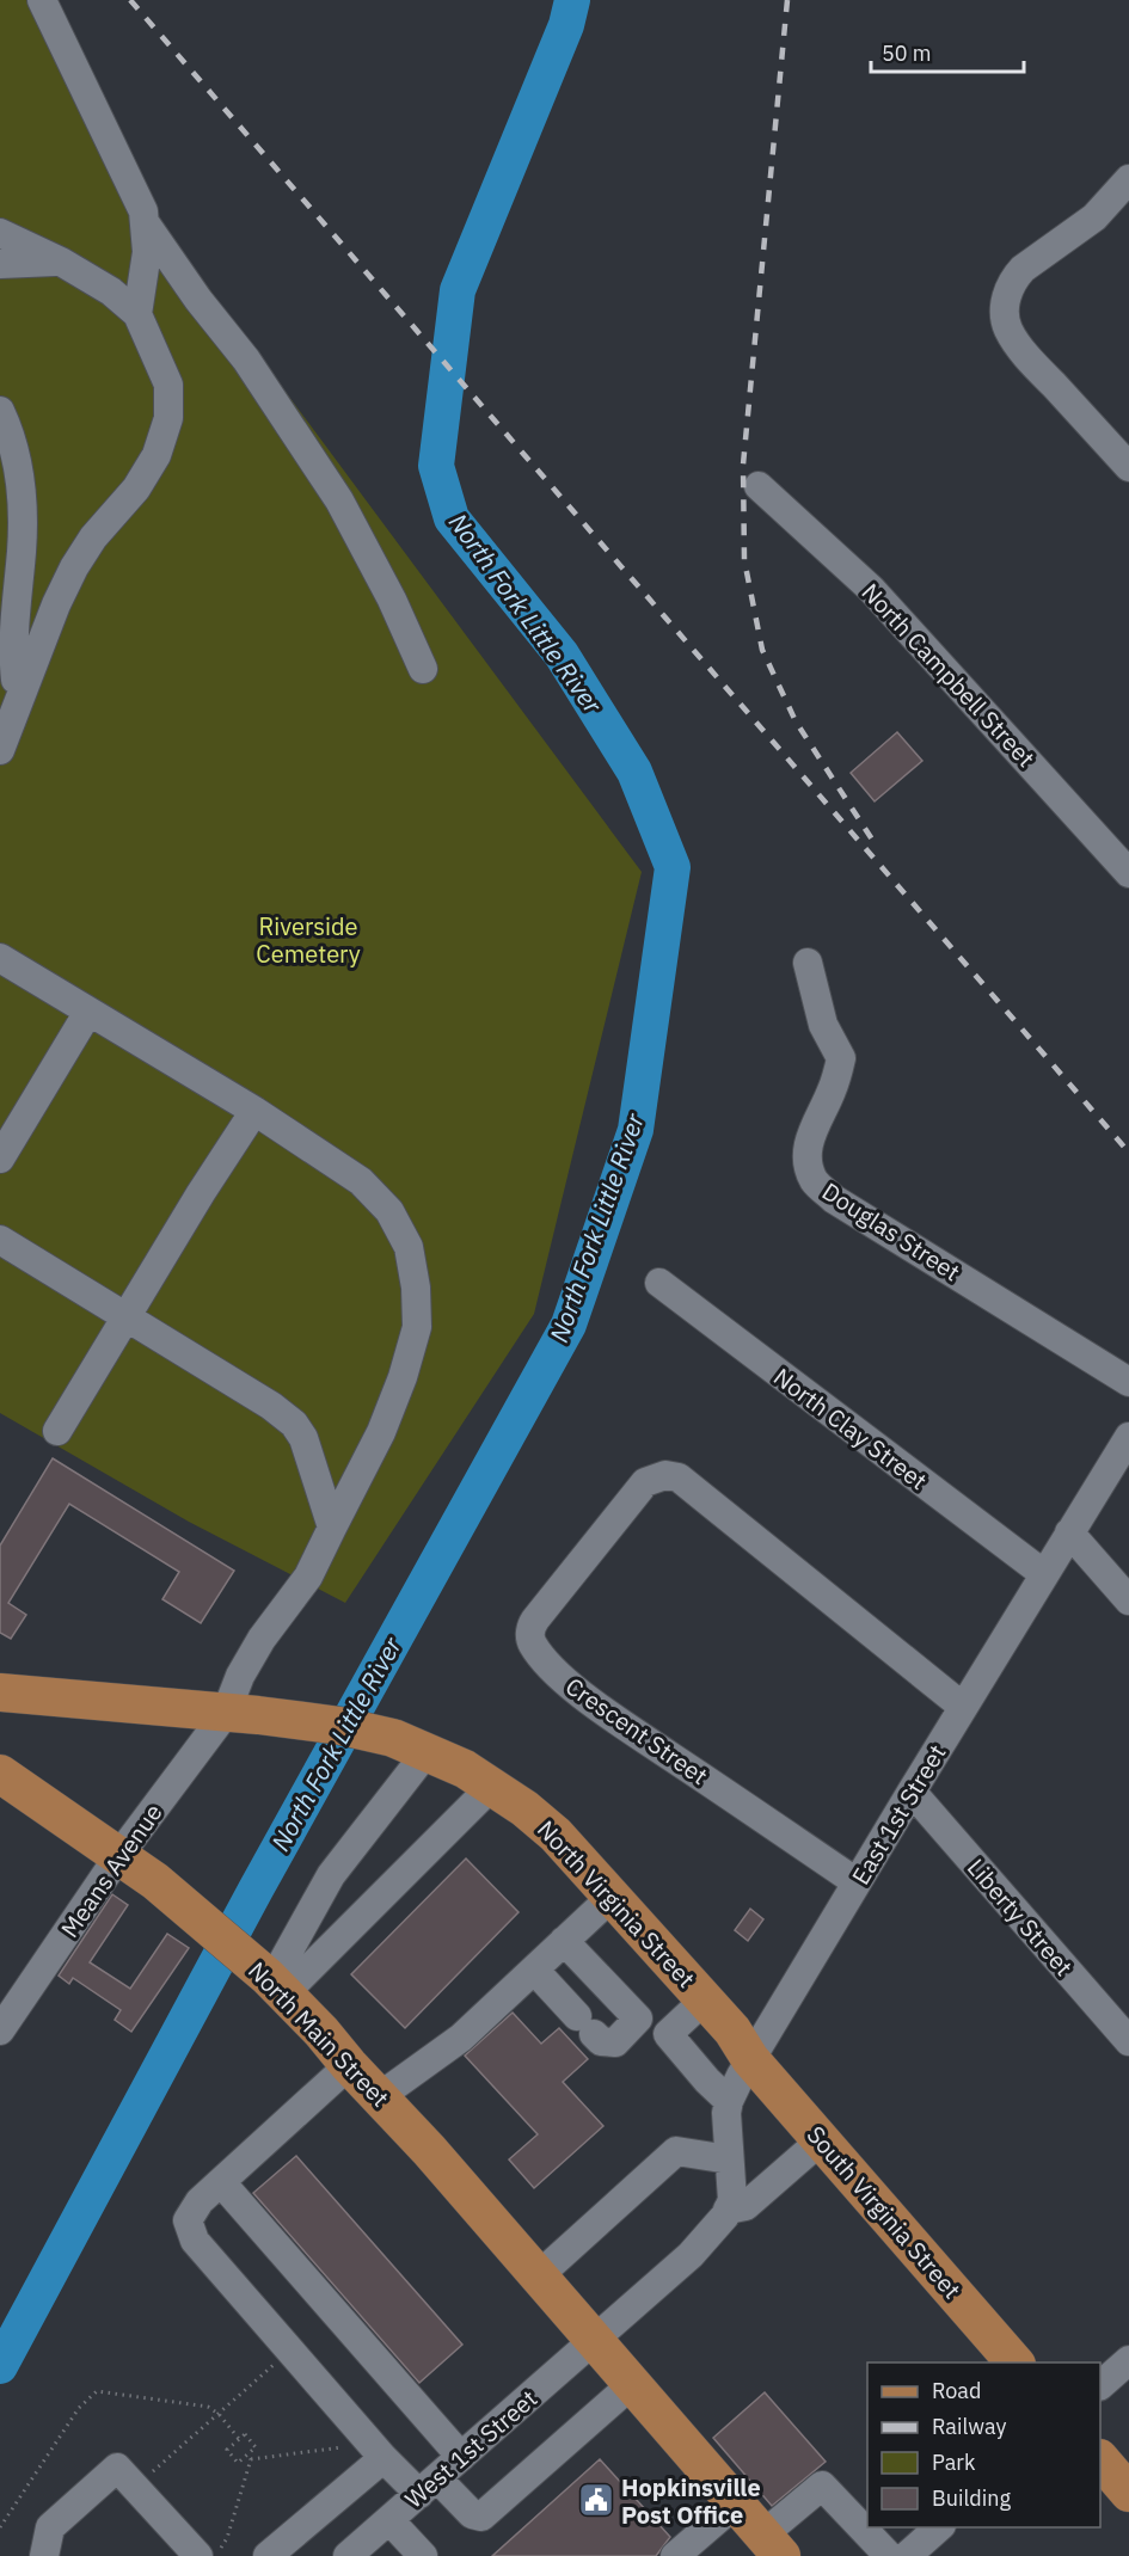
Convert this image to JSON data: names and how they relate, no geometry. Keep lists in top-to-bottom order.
{
  "streets": {
    "main road": ["North Virginia Street", "North Main Street", "South Virginia Street"],
    "street": [
      "North Campbell Street",
      "Douglas Street",
      "North Clay Street",
      "Crescent Street",
      "East 1st Street",
      "Means Avenue",
      "Liberty Street",
      "West 1st Street"
    ]
  },
  "crossings": [
    ["North Clay Street", "East 1st Street"],
    ["Crescent Street", "East 1st Street"],
    ["East 1st Street", "North Virginia Street"],
    ["East 1st Street", "Liberty Street"],
    ["East 1st Street", "South Virginia Street"],
    ["Means Avenue", "North Virginia Street"],
    ["Means Avenue", "North Main Street"],
    ["North Virginia Street", "South Virginia Street"],
    ["North Main Street", "West 1st Street"]
  ],
  "water": ["North Fork Little River"],
  "parks": ["Riverside Cemetery"],
  "places": {
    "public building": ["Hopkinsville Post Office"]
  },
  "legend": [
    "Road",
    "Railway",
    "Park",
    "Building"
  ],
  "scale_bar": "50 m"
}
